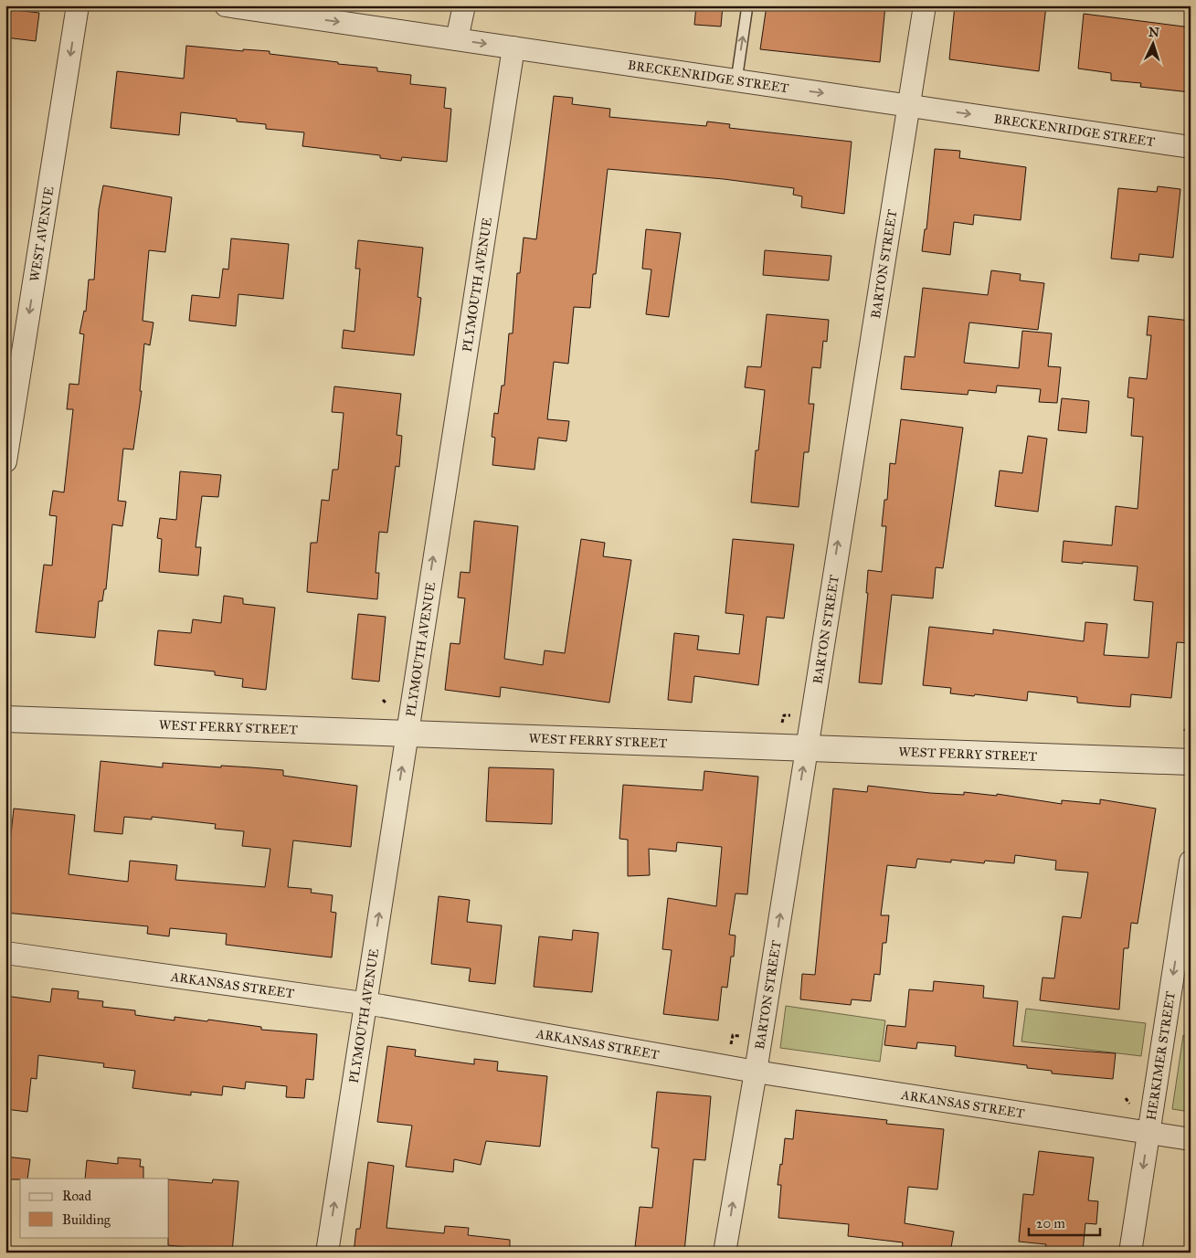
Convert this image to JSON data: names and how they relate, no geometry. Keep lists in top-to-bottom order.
{
  "streets": {
    "street": [
      "BRECKENRIDGE STREET",
      "WEST AVENUE",
      "BARTON STREET",
      "PLYMOUTH AVENUE",
      "WEST FERRY STREET",
      "ARKANSAS STREET",
      "HERKIMER STREET"
    ]
  },
  "crossings": [
    ["BRECKENRIDGE STREET", "BARTON STREET"],
    ["BRECKENRIDGE STREET", "PLYMOUTH AVENUE"],
    ["BARTON STREET", "WEST FERRY STREET"],
    ["BARTON STREET", "ARKANSAS STREET"],
    ["PLYMOUTH AVENUE", "WEST FERRY STREET"],
    ["PLYMOUTH AVENUE", "ARKANSAS STREET"],
    ["ARKANSAS STREET", "HERKIMER STREET"]
  ],
  "one_way": [
    "BRECKENRIDGE STREET",
    "WEST AVENUE",
    "BARTON STREET",
    "PLYMOUTH AVENUE",
    "HERKIMER STREET"
  ],
  "legend": ["Road", "Building"],
  "scale_bar": "20 m",
  "north": "top"
}
